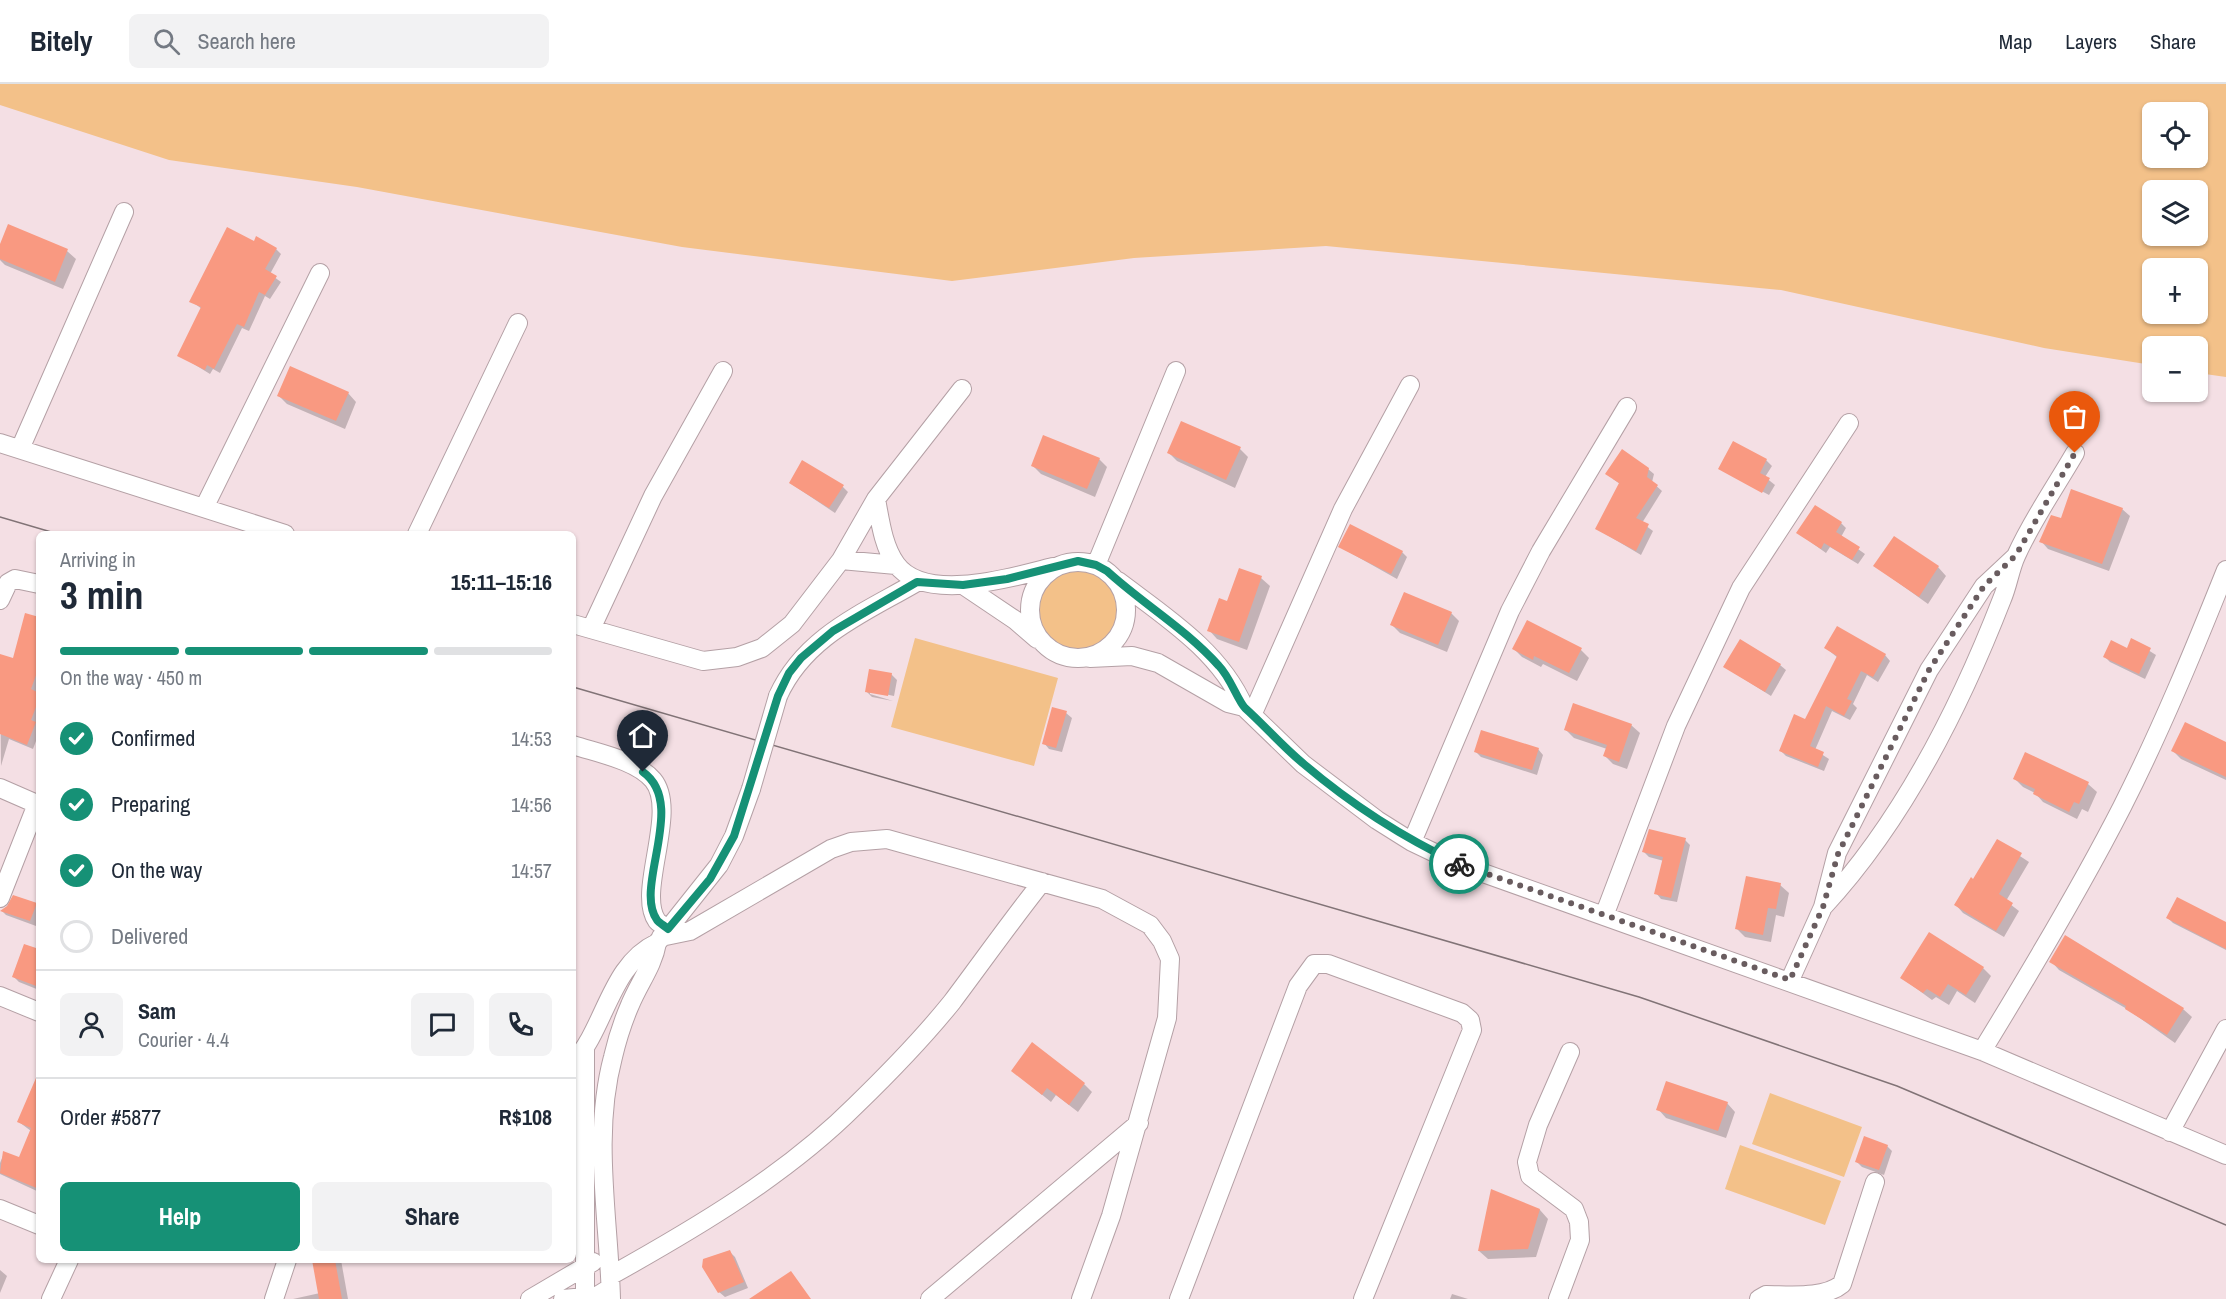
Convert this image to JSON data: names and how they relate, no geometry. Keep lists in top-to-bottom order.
{
  "page": {
    "header": "Bitely",
    "search": "Search here",
    "nav": ["Map", "Layers", "Share"],
    "map_buttons": ["+", "−"],
    "heading": ["3 min", "Arriving in", "15:11–15:16"],
    "panel": [
      "Sam",
      "Courier · 4.4",
      "Order #5877",
      "R$108"
    ],
    "bar": "On the way · 450 m",
    "list": [
      ["Confirmed", "14:53"],
      ["Preparing", "14:56"],
      ["On the way", "14:57"],
      "Delivered"
    ],
    "buttons": ["Help", "Share"]
  }
}
